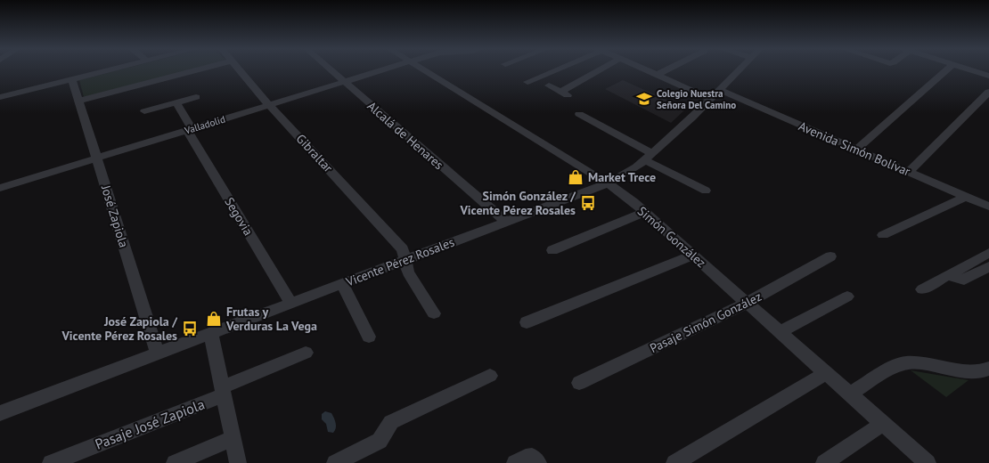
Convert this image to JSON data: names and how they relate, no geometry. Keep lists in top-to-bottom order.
{
  "streets": {
    "street": [
      "Valladolid",
      "Alcalá de Henares",
      "Avenida Simón Bolívar",
      "Gibraltar",
      "José Zapiola",
      "Segovia",
      "Simón González",
      "Vicente Pérez Rosales",
      "Pasaje Simón González",
      "Pasaje José Zapiola"
    ]
  },
  "crossings": [
    ["Valladolid", "Alcalá de Henares"],
    ["Valladolid", "Gibraltar"],
    ["Valladolid", "José Zapiola"],
    ["Valladolid", "Segovia"],
    ["Alcalá de Henares", "Vicente Pérez Rosales"],
    ["Avenida Simón Bolívar", "Vicente Pérez Rosales"],
    ["Gibraltar", "Vicente Pérez Rosales"],
    ["José Zapiola", "Vicente Pérez Rosales"],
    ["Segovia", "Vicente Pérez Rosales"],
    ["Simón González", "Vicente Pérez Rosales"],
    ["Simón González", "Pasaje Simón González"]
  ],
  "places": {
    "school or university": ["Colegio Nuestra Señora Del Camino"],
    "shop": ["Market Trece", "Frutas y Verduras La Vega"],
    "bus stop": ["Simón González / Vicente Pérez Rosales", "José Zapiola / Vicente Pérez Rosales"]
  }
}
